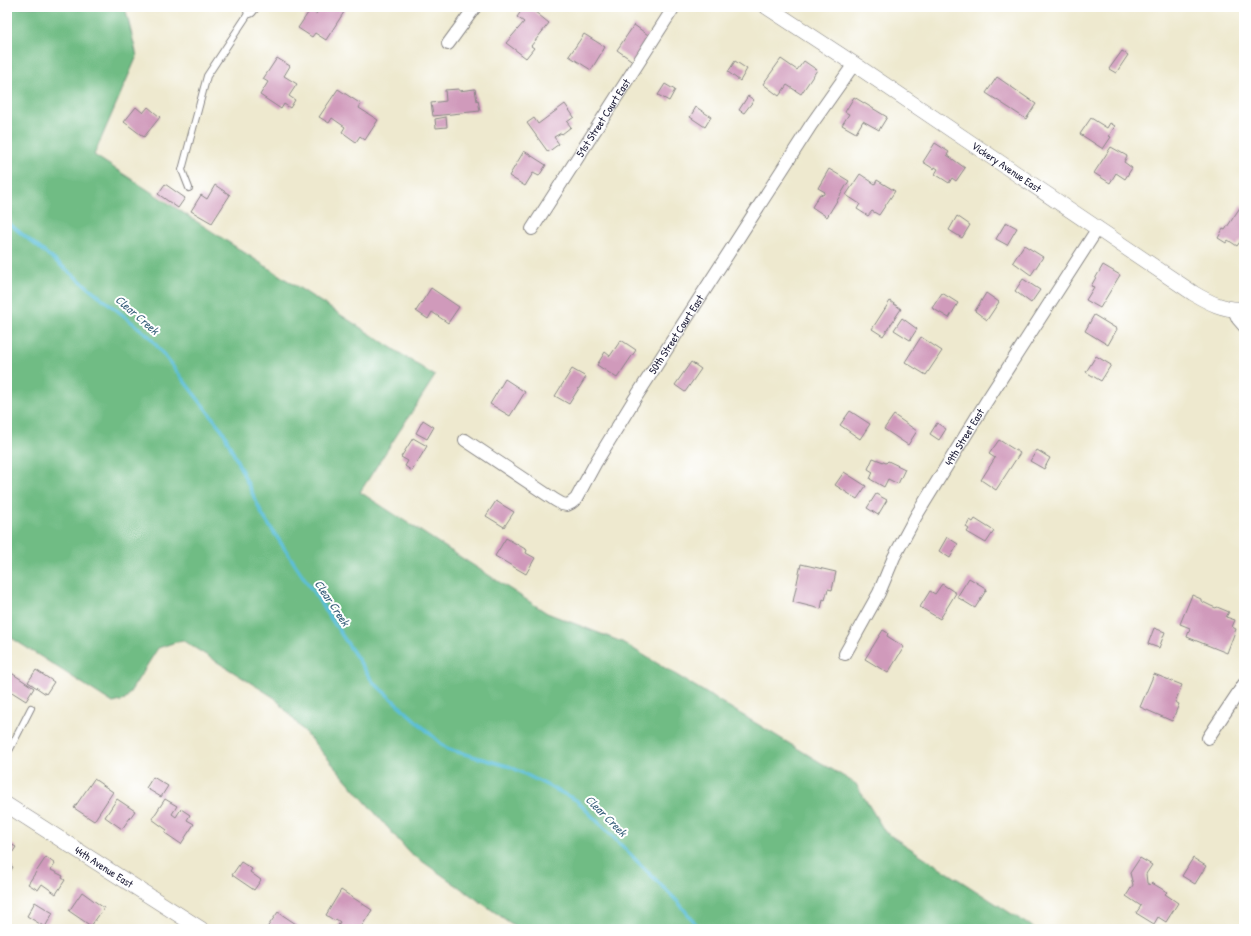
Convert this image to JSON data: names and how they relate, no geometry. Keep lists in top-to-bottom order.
{
  "streets": {
    "street": [
      "51st Street Court East",
      "Vickery Avenue East",
      "50th Street Court East",
      "49th Street East",
      "44th Avenue East"
    ]
  },
  "crossings": [
    ["Vickery Avenue East", "50th Street Court East"],
    ["Vickery Avenue East", "49th Street East"]
  ],
  "water": ["Clear Creek"]
}
